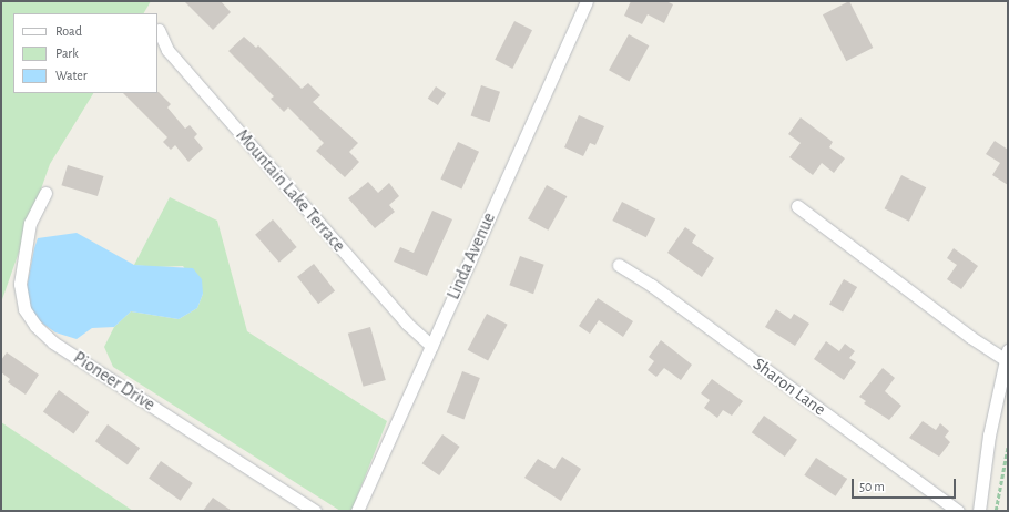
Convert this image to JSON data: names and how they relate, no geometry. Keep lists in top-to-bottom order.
{
  "streets": {
    "street": [
      "Mountain Lake Terrace",
      "Linda Avenue",
      "Pioneer Drive",
      "Sharon Lane"
    ]
  },
  "crossings": [
    ["Mountain Lake Terrace", "Linda Avenue"]
  ],
  "legend": ["Road", "Park", "Water"],
  "scale_bar": "50 m"
}
